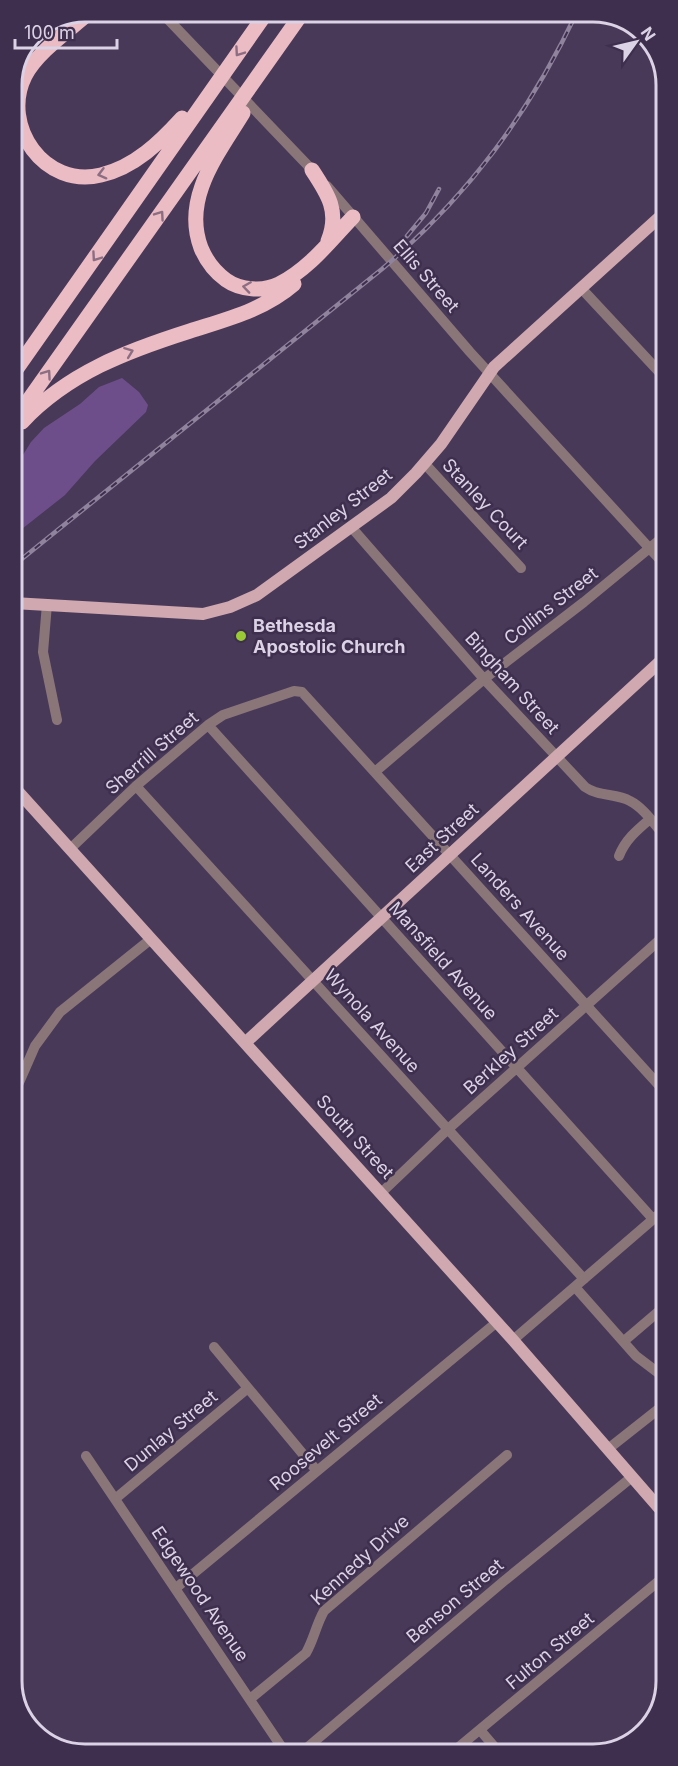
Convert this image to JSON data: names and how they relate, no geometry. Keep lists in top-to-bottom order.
{
  "streets": {
    "main road": ["Stanley Street", "East Street", "South Street"],
    "street": [
      "Ellis Street",
      "Stanley Court",
      "Collins Street",
      "Bingham Street",
      "Sherrill Street",
      "Landers Avenue",
      "Mansfield Avenue",
      "Wynola Avenue",
      "Berkley Street",
      "Dunlay Street",
      "Roosevelt Street",
      "Kennedy Drive",
      "Edgewood Avenue",
      "Benson Street",
      "Fulton Street"
    ]
  },
  "crossings": [
    ["Ellis Street", "Stanley Street"],
    ["Ellis Street", "Collins Street"],
    ["Stanley Court", "Stanley Street"],
    ["Stanley Street", "Bingham Street"],
    ["Collins Street", "Bingham Street"],
    ["Collins Street", "Landers Avenue"],
    ["Bingham Street", "East Street"],
    ["Sherrill Street", "Landers Avenue"],
    ["Sherrill Street", "Mansfield Avenue"],
    ["Sherrill Street", "Wynola Avenue"],
    ["Sherrill Street", "South Street"],
    ["East Street", "Landers Avenue"],
    ["East Street", "Mansfield Avenue"],
    ["East Street", "Wynola Avenue"],
    ["East Street", "South Street"],
    ["Landers Avenue", "Berkley Street"],
    ["Mansfield Avenue", "Berkley Street"],
    ["Wynola Avenue", "Berkley Street"],
    ["Berkley Street", "South Street"],
    ["South Street", "Roosevelt Street"],
    ["South Street", "Benson Street"],
    ["Dunlay Street", "Edgewood Avenue"],
    ["Roosevelt Street", "Edgewood Avenue"],
    ["Kennedy Drive", "Edgewood Avenue"]
  ],
  "places": ["Bethesda Apostolic Church"],
  "scale_bar": "100 m",
  "north": "top right"
}
